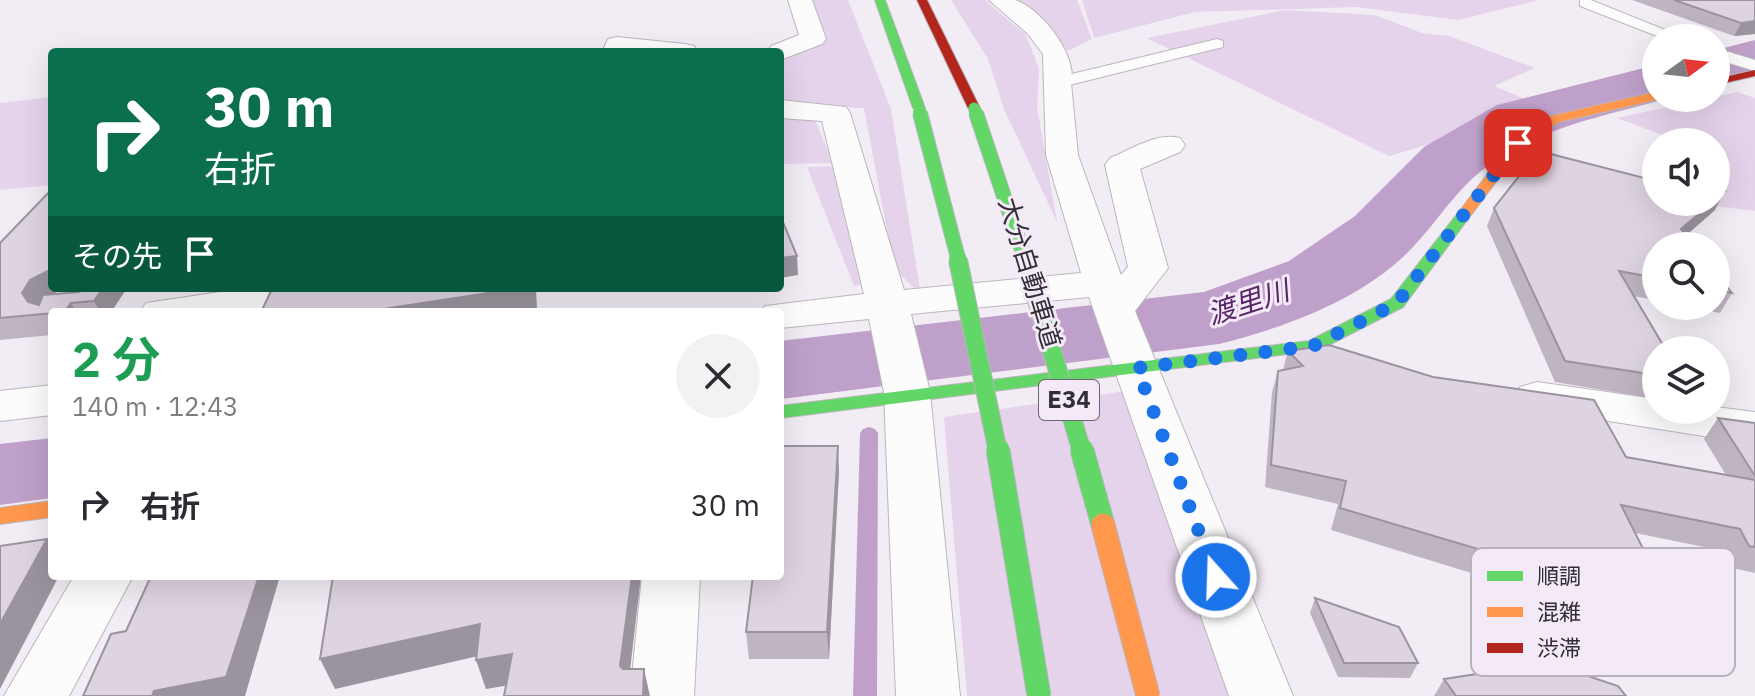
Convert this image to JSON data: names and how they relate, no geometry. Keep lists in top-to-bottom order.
{
  "streets": {
    "main road": ["大分自動車道", "E34"]
  },
  "water": ["渡里川"],
  "legend": ["順調", "混雑", "渋滞"],
  "north": "right",
  "page": {
    "turn": ["30 m", "右折"],
    "then": "その先",
    "heading": ["2 分", "140 m · 12:43"],
    "list": [
      {
        "name": "右折",
        "value": "30 m"
      }
    ]
  }
}
